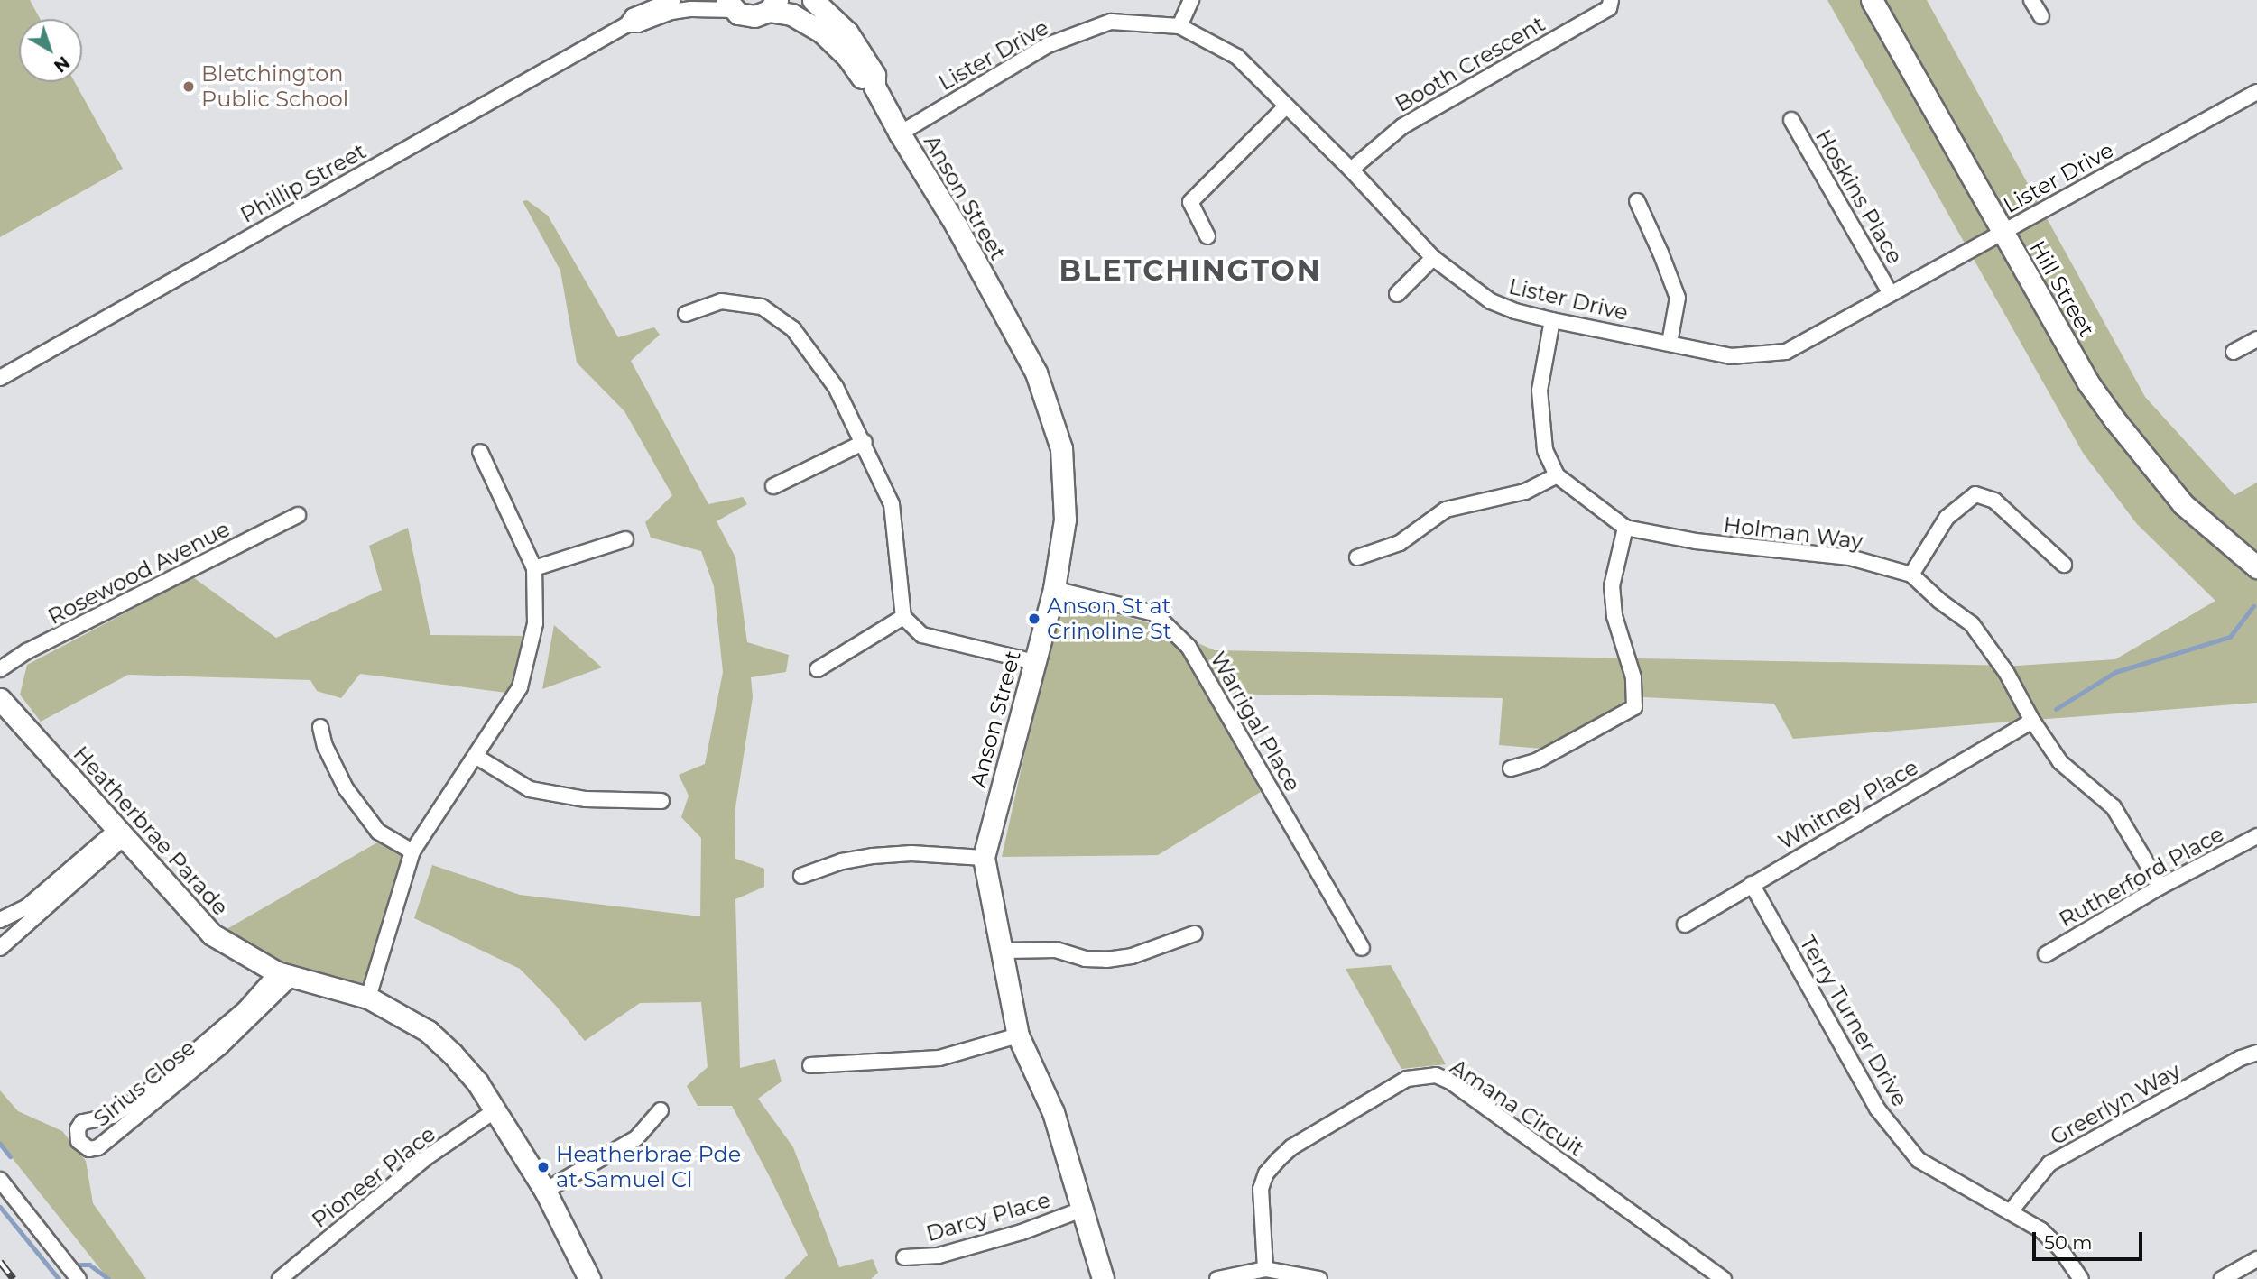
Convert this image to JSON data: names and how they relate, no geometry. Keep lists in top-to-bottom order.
{
  "streets": {
    "street": [
      "Lister Drive",
      "Booth Crescent",
      "Phillip Street",
      "Hoskins Place",
      "Anson Street",
      "Hill Street",
      "Holman Way",
      "Rosewood Avenue",
      "Warrigal Place",
      "Whitney Place",
      "Heatherbrae Parade",
      "Rutherford Place",
      "Terry Turner Drive",
      "Sirius Close",
      "Greerlyn Way",
      "Amana Circuit",
      "Pioneer Place",
      "Darcy Place"
    ]
  },
  "crossings": [
    ["Lister Drive", "Booth Crescent"],
    ["Lister Drive", "Hoskins Place"],
    ["Lister Drive", "Anson Street"],
    ["Lister Drive", "Hill Street"],
    ["Phillip Street", "Anson Street"],
    ["Anson Street", "Warrigal Place"],
    ["Anson Street", "Darcy Place"],
    ["Holman Way", "Whitney Place"],
    ["Holman Way", "Rutherford Place"],
    ["Whitney Place", "Terry Turner Drive"],
    ["Heatherbrae Parade", "Sirius Close"],
    ["Heatherbrae Parade", "Pioneer Place"],
    ["Terry Turner Drive", "Greerlyn Way"]
  ],
  "districts": ["BLETCHINGTON"],
  "places": ["Bletchington Public School", "Anson St at Crinoline St", "Heatherbrae Pde at Samuel Cl"],
  "scale_bar": "50 m",
  "north": "bottom right"
}
